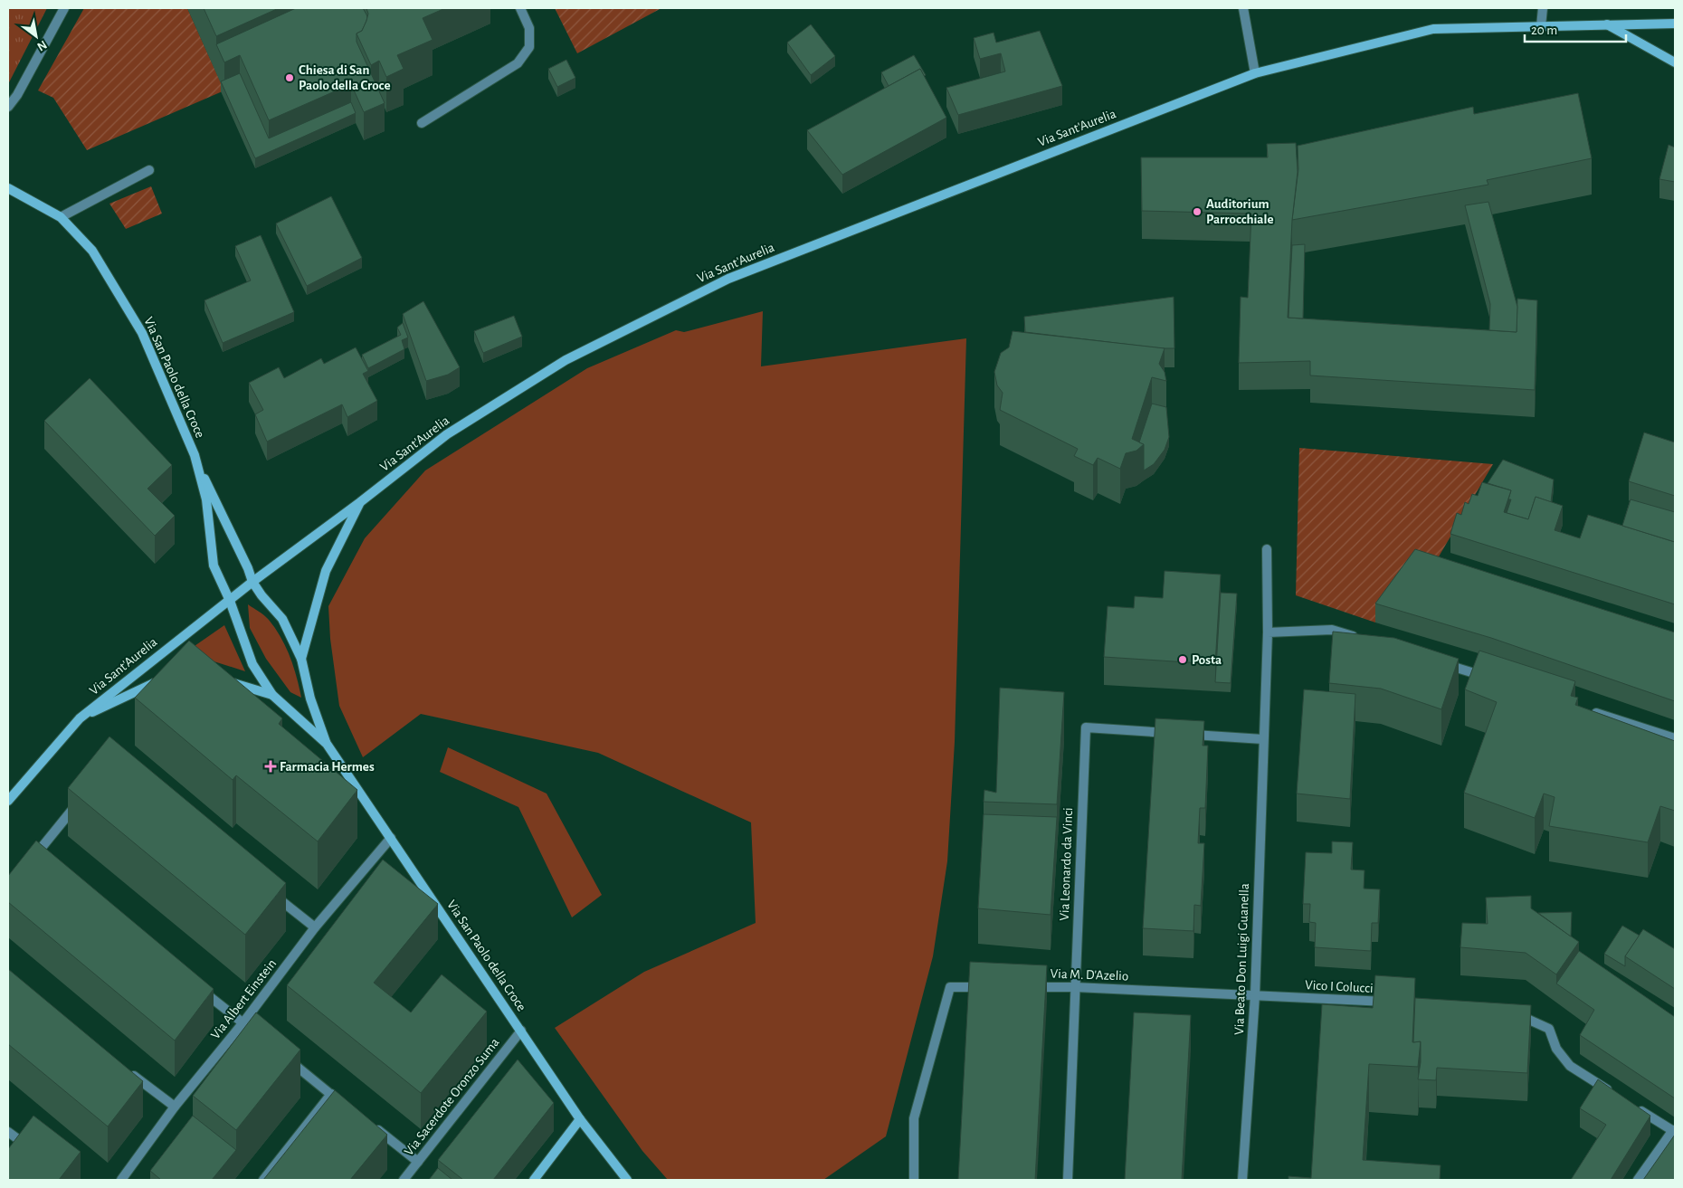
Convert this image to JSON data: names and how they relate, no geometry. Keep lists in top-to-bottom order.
{
  "streets": {
    "street": [
      "Via Sant'Aurelia",
      "Via San Paolo della Croce",
      "Via Leonardo da Vinci",
      "Via Beato Don Luigi Guanella",
      "Via M. D'Azelio",
      "Vico I Colucci",
      "Via Albert Einstein",
      "Via Sacerdote Oronzo Suma"
    ]
  },
  "crossings": [
    ["Via Sant'Aurelia", "Via San Paolo della Croce"],
    ["Via San Paolo della Croce", "Via Albert Einstein"],
    ["Via San Paolo della Croce", "Via Sacerdote Oronzo Suma"],
    ["Via Leonardo da Vinci", "Via Beato Don Luigi Guanella"],
    ["Via Leonardo da Vinci", "Via M. D'Azelio"],
    ["Via Beato Don Luigi Guanella", "Via M. D'Azelio"],
    ["Via Beato Don Luigi Guanella", "Vico I Colucci"],
    ["Via M. D'Azelio", "Vico I Colucci"]
  ],
  "places": {
    "other": ["Chiesa di San Paolo della Croce", "Auditorium Parrocchiale", "Posta"],
    "health": ["Farmacia Hermes"]
  },
  "scale_bar": "20 m",
  "north": "bottom right"
}
